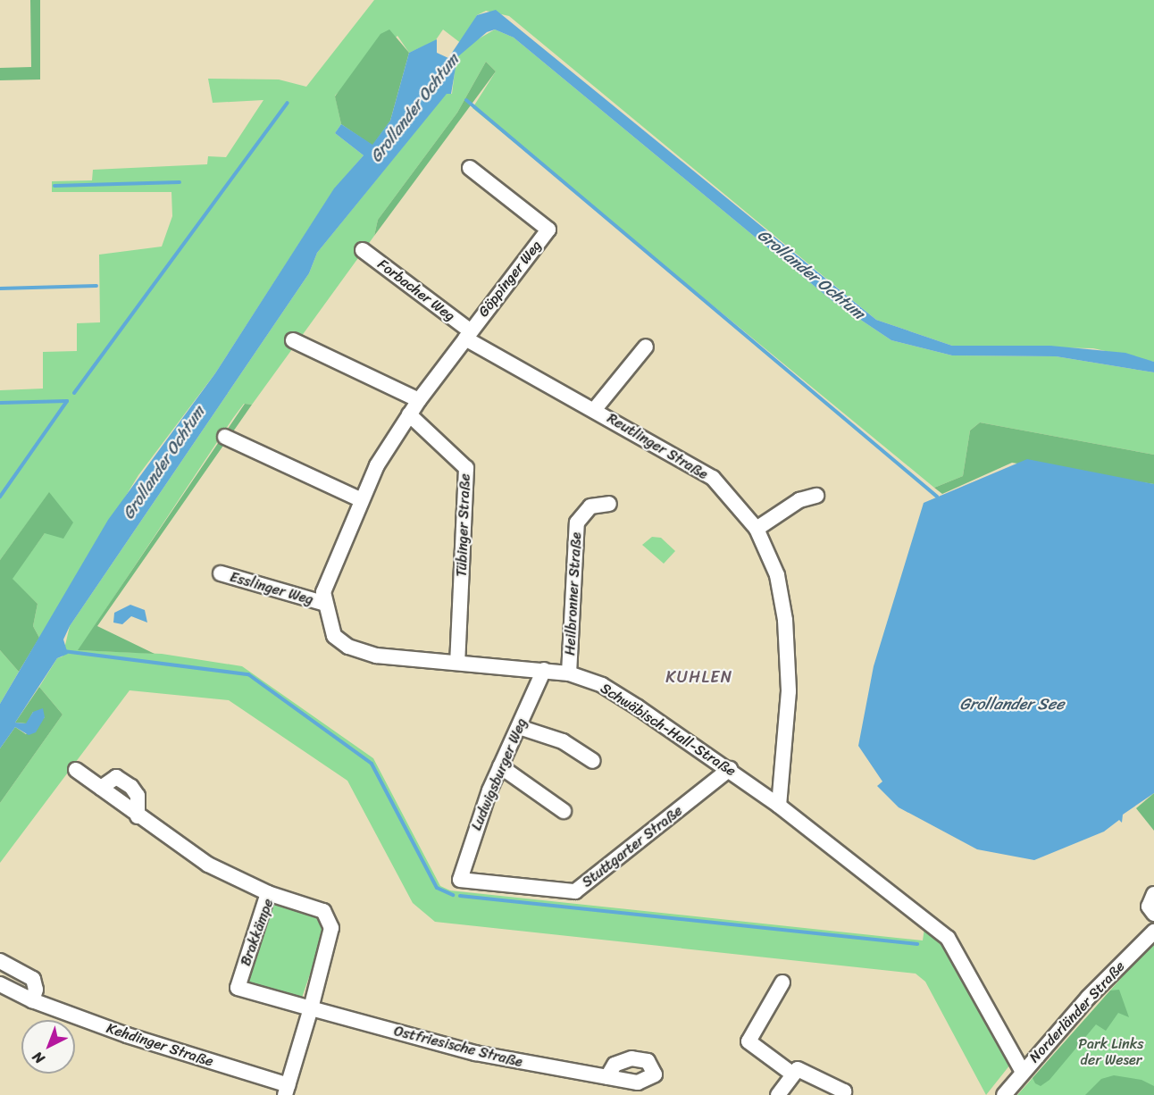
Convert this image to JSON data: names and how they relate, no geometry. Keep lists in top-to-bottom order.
{
  "streets": {
    "street": [
      "Göppinger Weg",
      "Forbacher Weg",
      "Reutlinger Straße",
      "Tübinger Straße",
      "Esslinger Weg",
      "Heilbronner Straße",
      "Schwäbisch-Hall-Straße",
      "Ludwigsburger Weg",
      "Stuttgarter Straße",
      "Brakkämpe",
      "Norderländer Straße",
      "Kehdinger Straße",
      "Ostfriesische Straße"
    ]
  },
  "crossings": [
    ["Göppinger Weg", "Forbacher Weg"],
    ["Göppinger Weg", "Reutlinger Straße"],
    ["Forbacher Weg", "Reutlinger Straße"],
    ["Reutlinger Straße", "Schwäbisch-Hall-Straße"],
    ["Tübinger Straße", "Schwäbisch-Hall-Straße"],
    ["Esslinger Weg", "Schwäbisch-Hall-Straße"],
    ["Heilbronner Straße", "Schwäbisch-Hall-Straße"],
    ["Schwäbisch-Hall-Straße", "Ludwigsburger Weg"],
    ["Schwäbisch-Hall-Straße", "Stuttgarter Straße"],
    ["Schwäbisch-Hall-Straße", "Norderländer Straße"],
    ["Ludwigsburger Weg", "Stuttgarter Straße"],
    ["Brakkämpe", "Kehdinger Straße"],
    ["Brakkämpe", "Ostfriesische Straße"]
  ],
  "districts": ["KUHLEN"],
  "water": ["Grollander Ochtum", "Grollander See"],
  "parks": ["Park Links der Weser"],
  "north": "bottom left"
}
